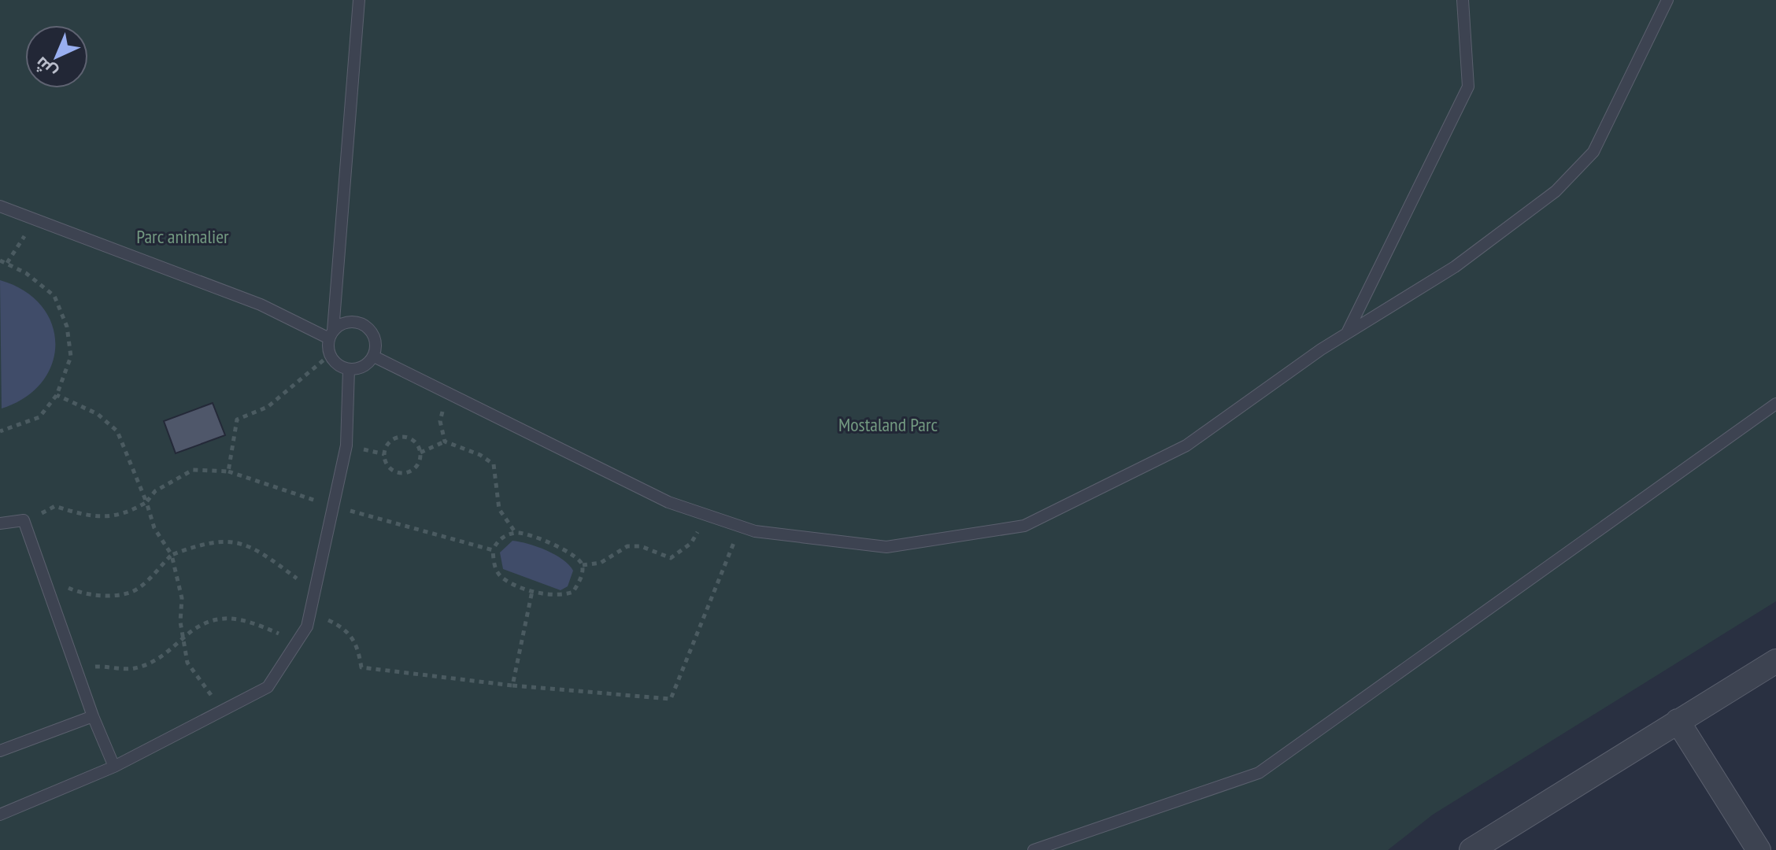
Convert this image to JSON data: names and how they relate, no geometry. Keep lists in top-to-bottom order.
{
  "parks": ["Parc animalier", "Mostaland Parc"],
  "north": "bottom left"
}
